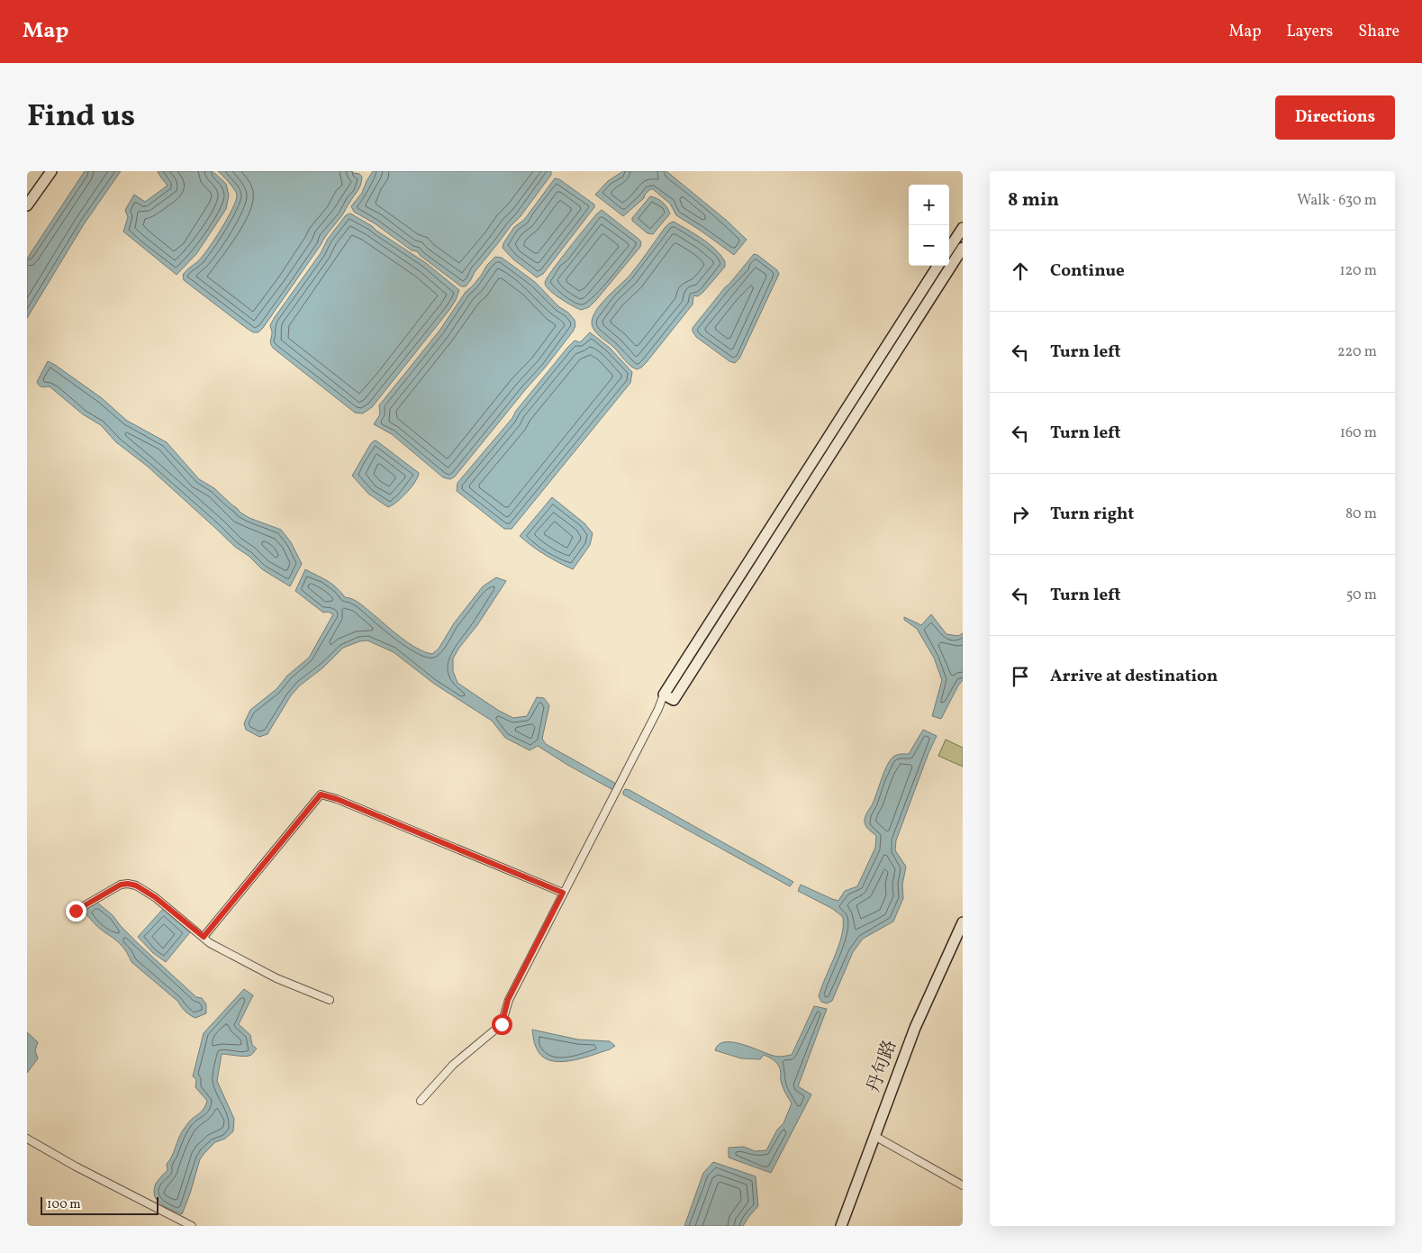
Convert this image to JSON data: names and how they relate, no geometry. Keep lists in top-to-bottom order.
{
  "streets": {
    "main road": ["丹句路"]
  },
  "scale_bar": "100 m",
  "page": {
    "header": "Map",
    "nav": ["Map", "Layers", "Share"],
    "title": "Find us",
    "buttons": "Directions",
    "heading": ["8 min", "Walk · 630 m"],
    "map_buttons": ["+", "−"],
    "list": [
      ["Continue", "120 m"],
      ["Turn left", "220 m"],
      ["Turn left", "160 m"],
      ["Turn right", "80 m"],
      ["Turn left", "50 m"],
      "Arrive at destination"
    ],
    "scale": "100 m"
  }
}
